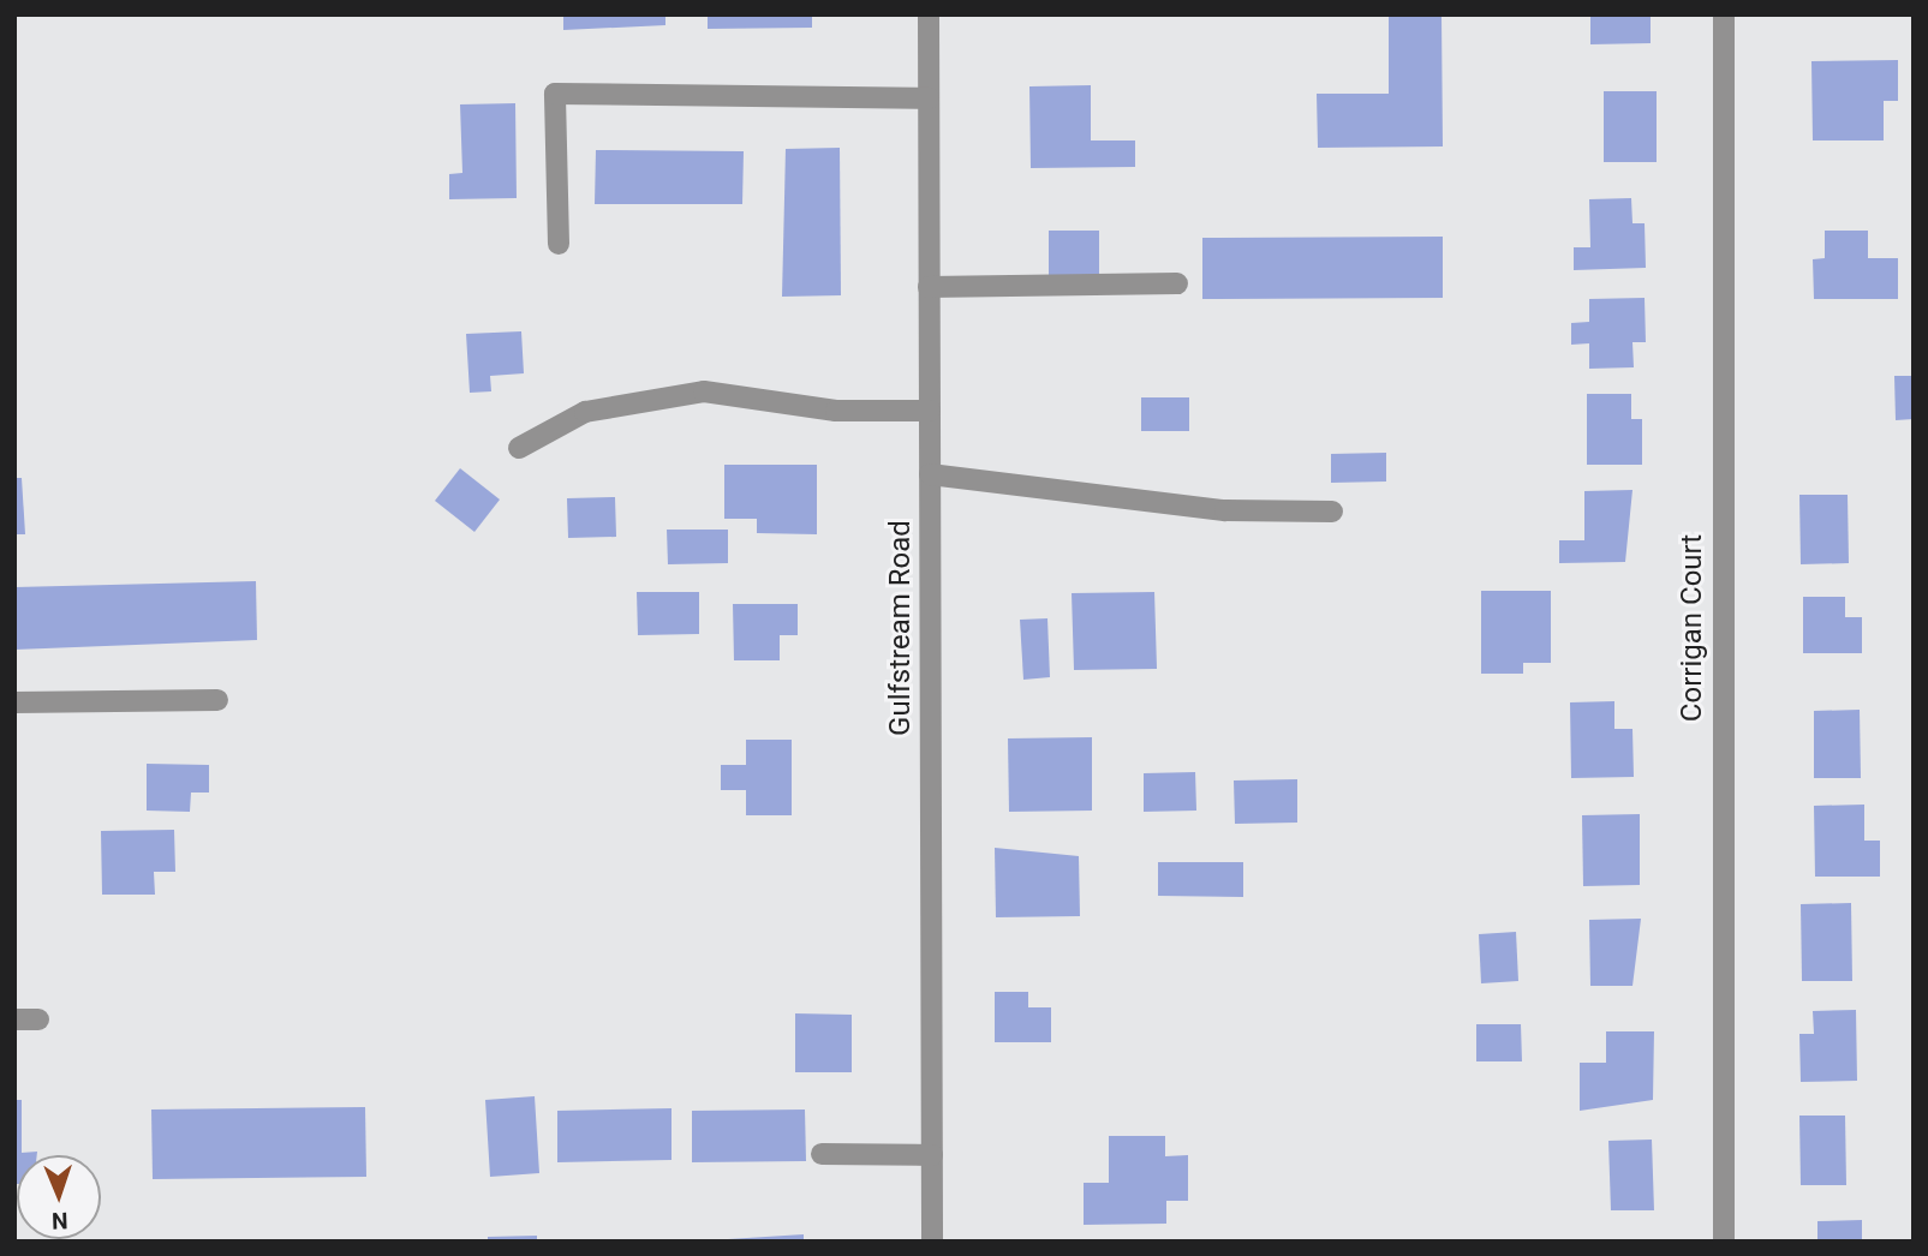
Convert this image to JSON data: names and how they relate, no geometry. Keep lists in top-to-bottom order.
{
  "streets": {
    "street": ["Gulfstream Road", "Corrigan Court"]
  },
  "north": "bottom"
}
